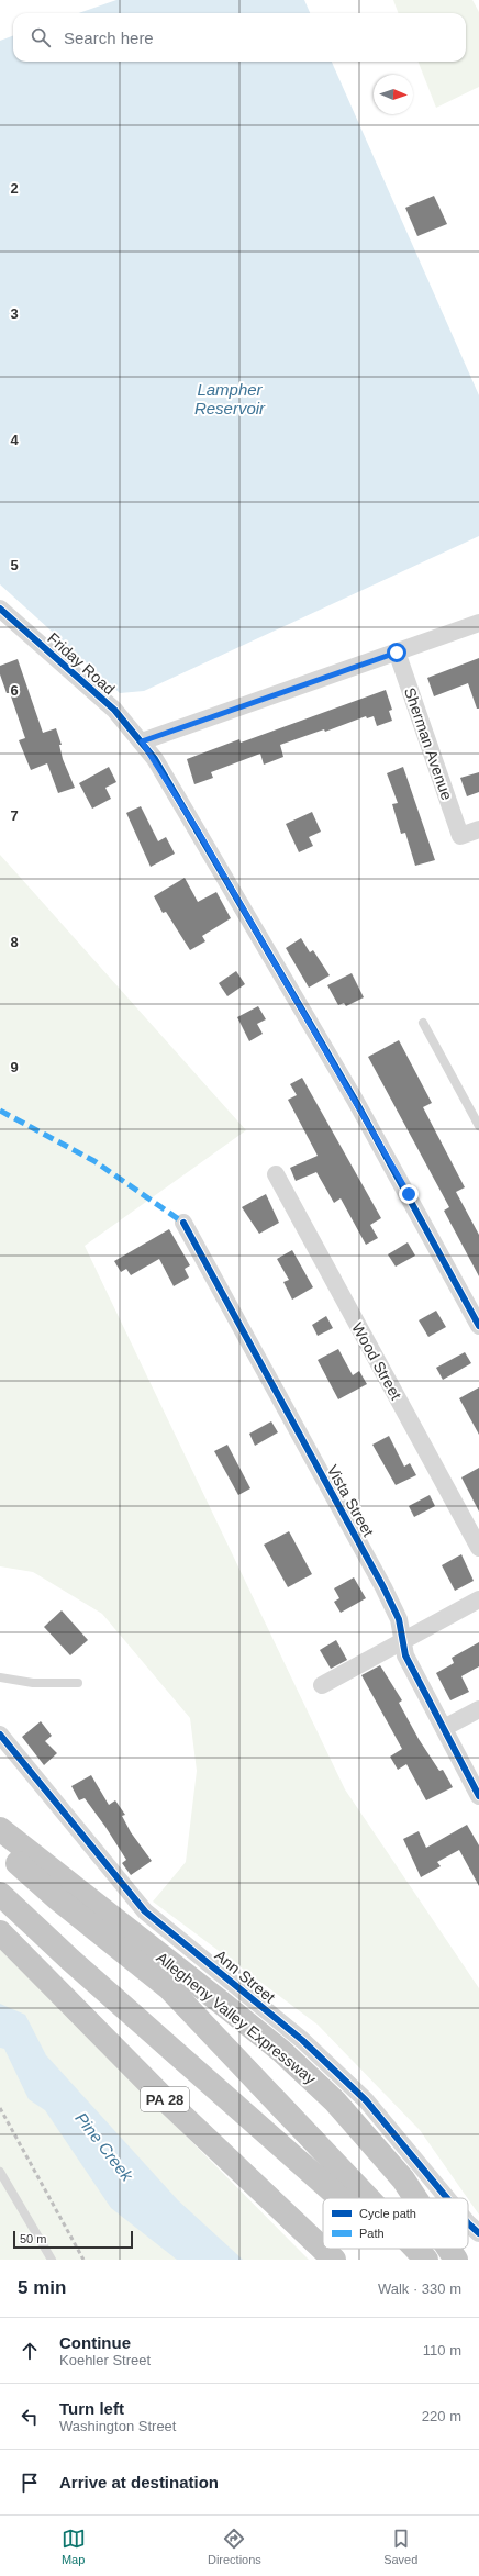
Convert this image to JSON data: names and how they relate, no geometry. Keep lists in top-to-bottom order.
{
  "streets": {
    "highway": ["Allegheny Valley Expressway", "PA 28"],
    "street": [
      "Friday Road",
      "Sherman Avenue",
      "Wood Street",
      "Vista Street",
      "Ann Street"
    ]
  },
  "water": ["Lampher Reservoir", "Pine Creek"],
  "legend": ["Cycle path", "Path"],
  "scale_bar": "50 m",
  "north": "right",
  "page": {
    "search": "Search here",
    "scale": "50 m",
    "heading": ["5 min", "Walk · 330 m"],
    "list": [
      ["Continue", "Koehler Street", "110 m"],
      ["Turn left", "Washington Street", "220 m"],
      "Arrive at destination"
    ],
    "nav": ["Map", "Directions", "Saved"]
  },
  "grid": {
    "rows": [
      "2",
      "3",
      "4",
      "5",
      "6",
      "7",
      "8",
      "9"
    ]
  }
}
